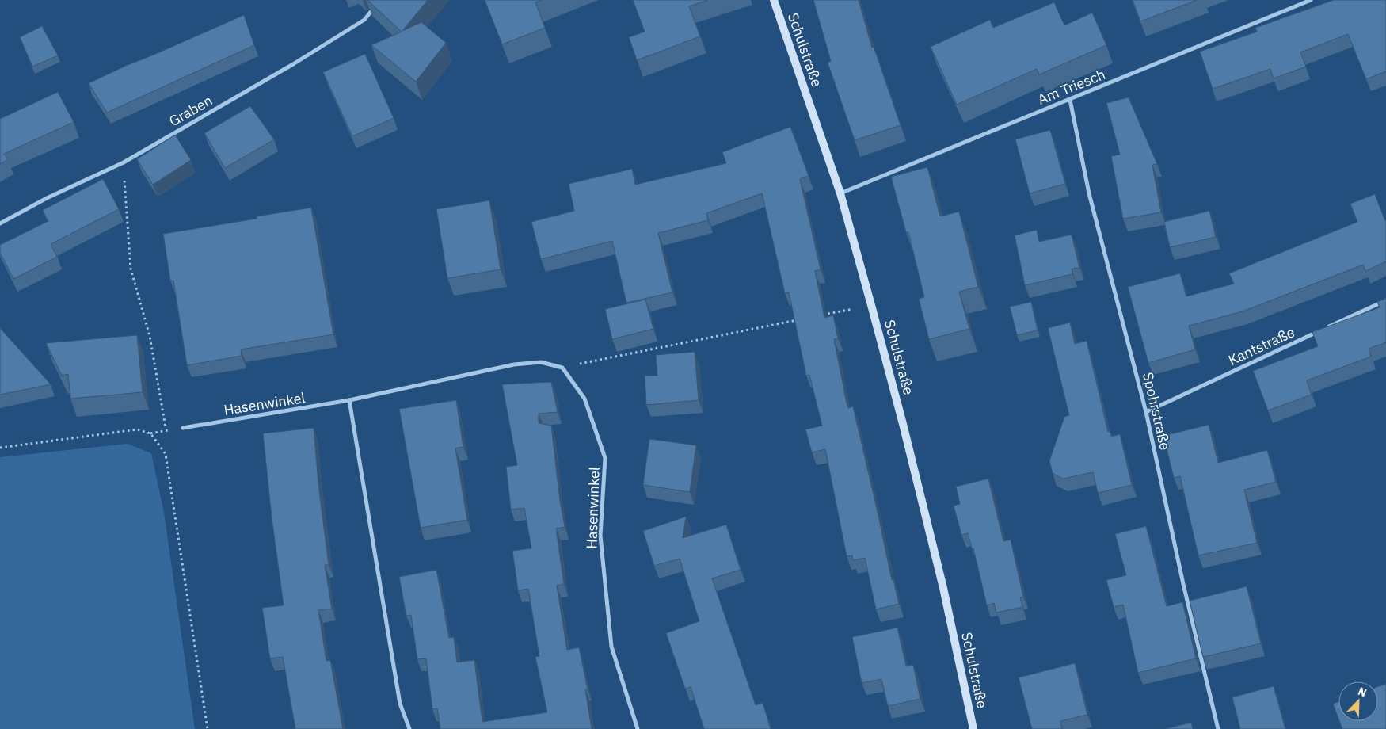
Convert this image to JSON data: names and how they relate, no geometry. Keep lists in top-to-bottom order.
{
  "streets": {
    "street": [
      "Schulstraße",
      "Am Triesch",
      "Graben",
      "Kantstraße",
      "Hasenwinkel",
      "Spohrstraße"
    ]
  },
  "crossings": [
    ["Schulstraße", "Am Triesch"],
    ["Am Triesch", "Spohrstraße"],
    ["Kantstraße", "Spohrstraße"]
  ],
  "north": "top right"
}
